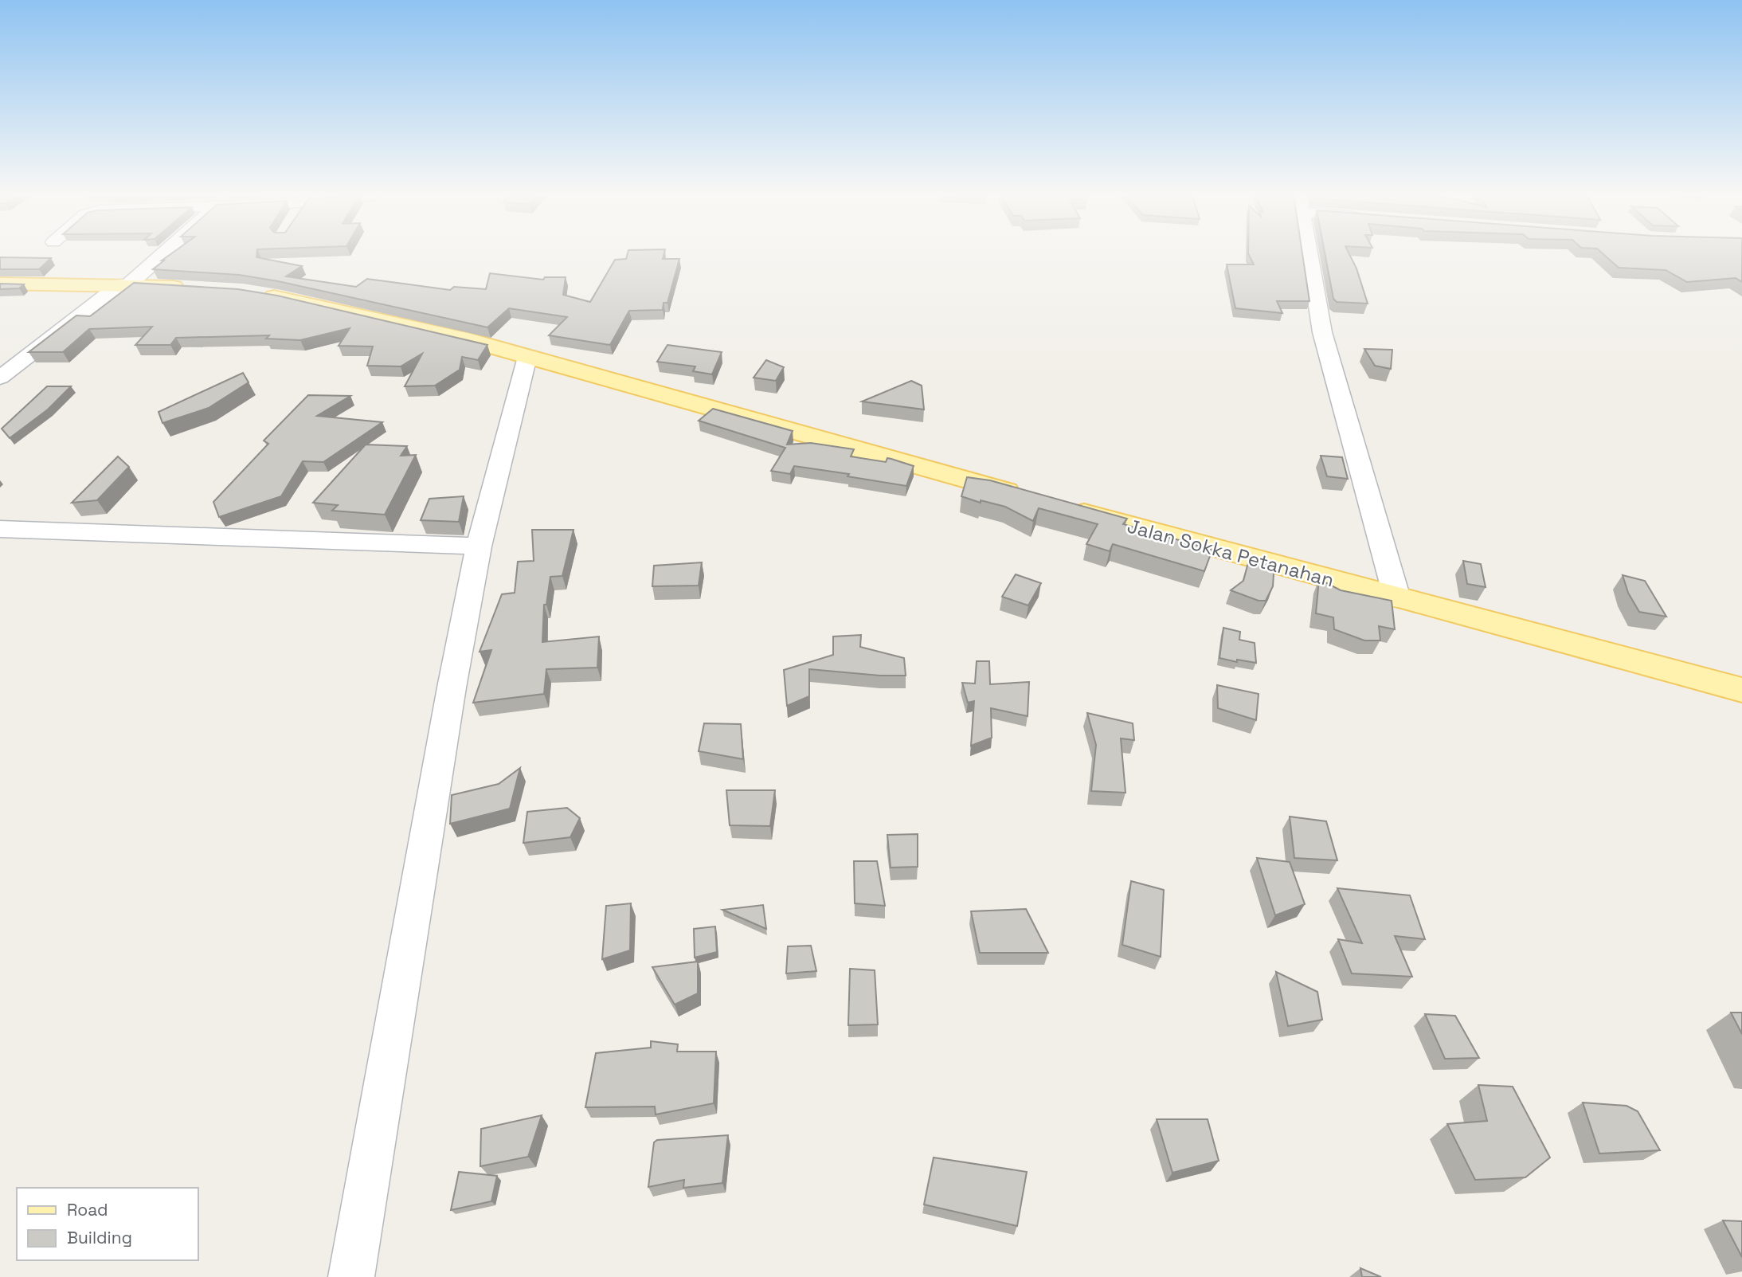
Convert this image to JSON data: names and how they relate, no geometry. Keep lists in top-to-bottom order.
{
  "streets": {
    "main road": ["Jalan Sokka Petanahan"]
  },
  "legend": ["Road", "Building"]
}
